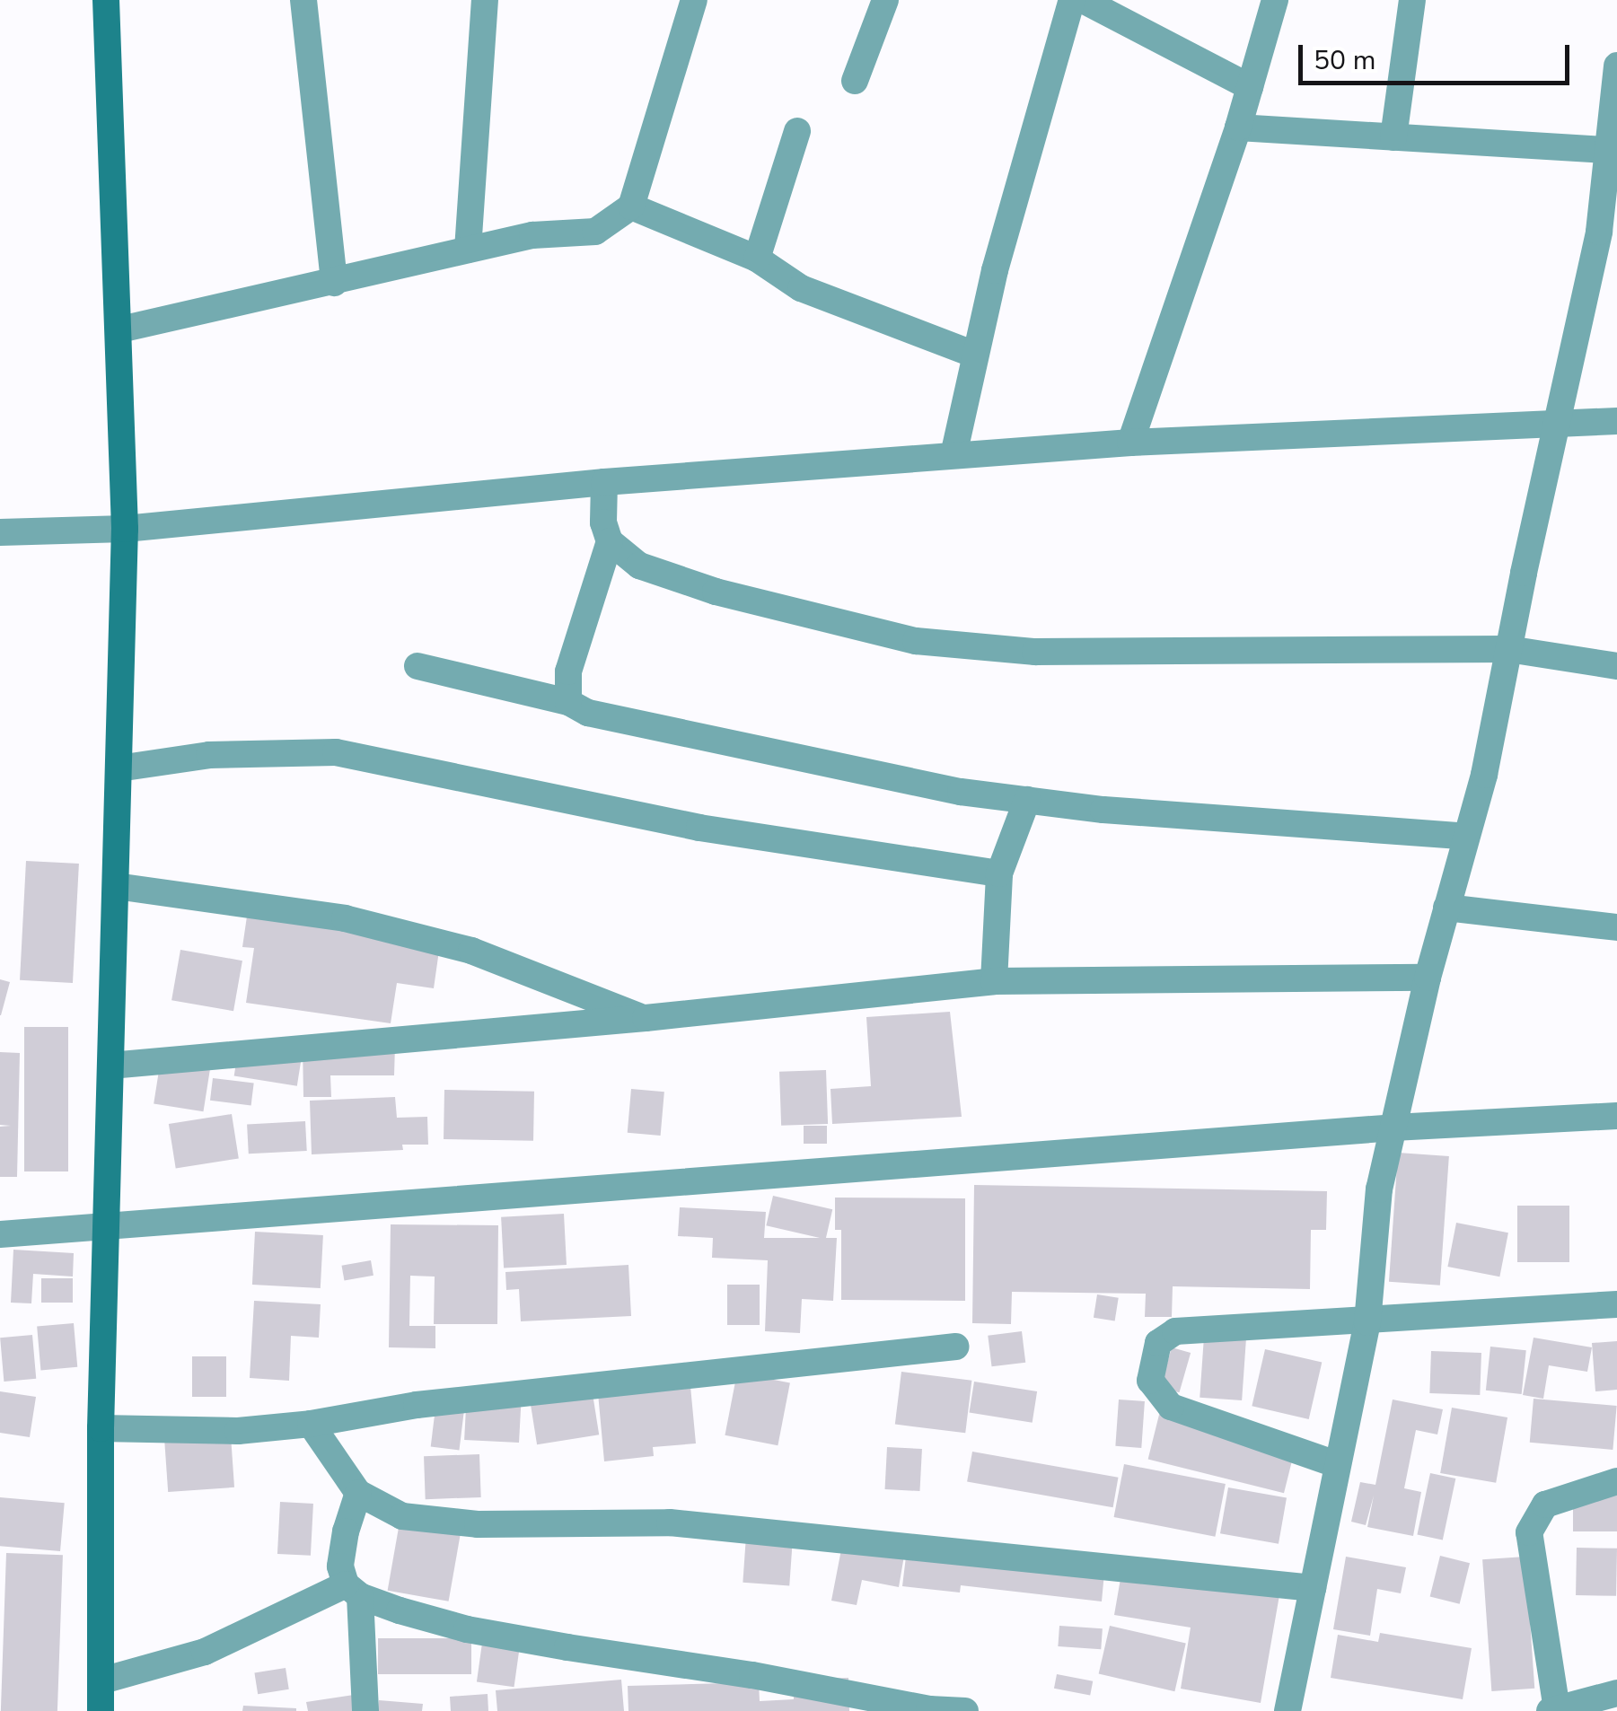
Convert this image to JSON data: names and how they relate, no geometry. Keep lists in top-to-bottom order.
{
  "scale_bar": "50 m"
}
